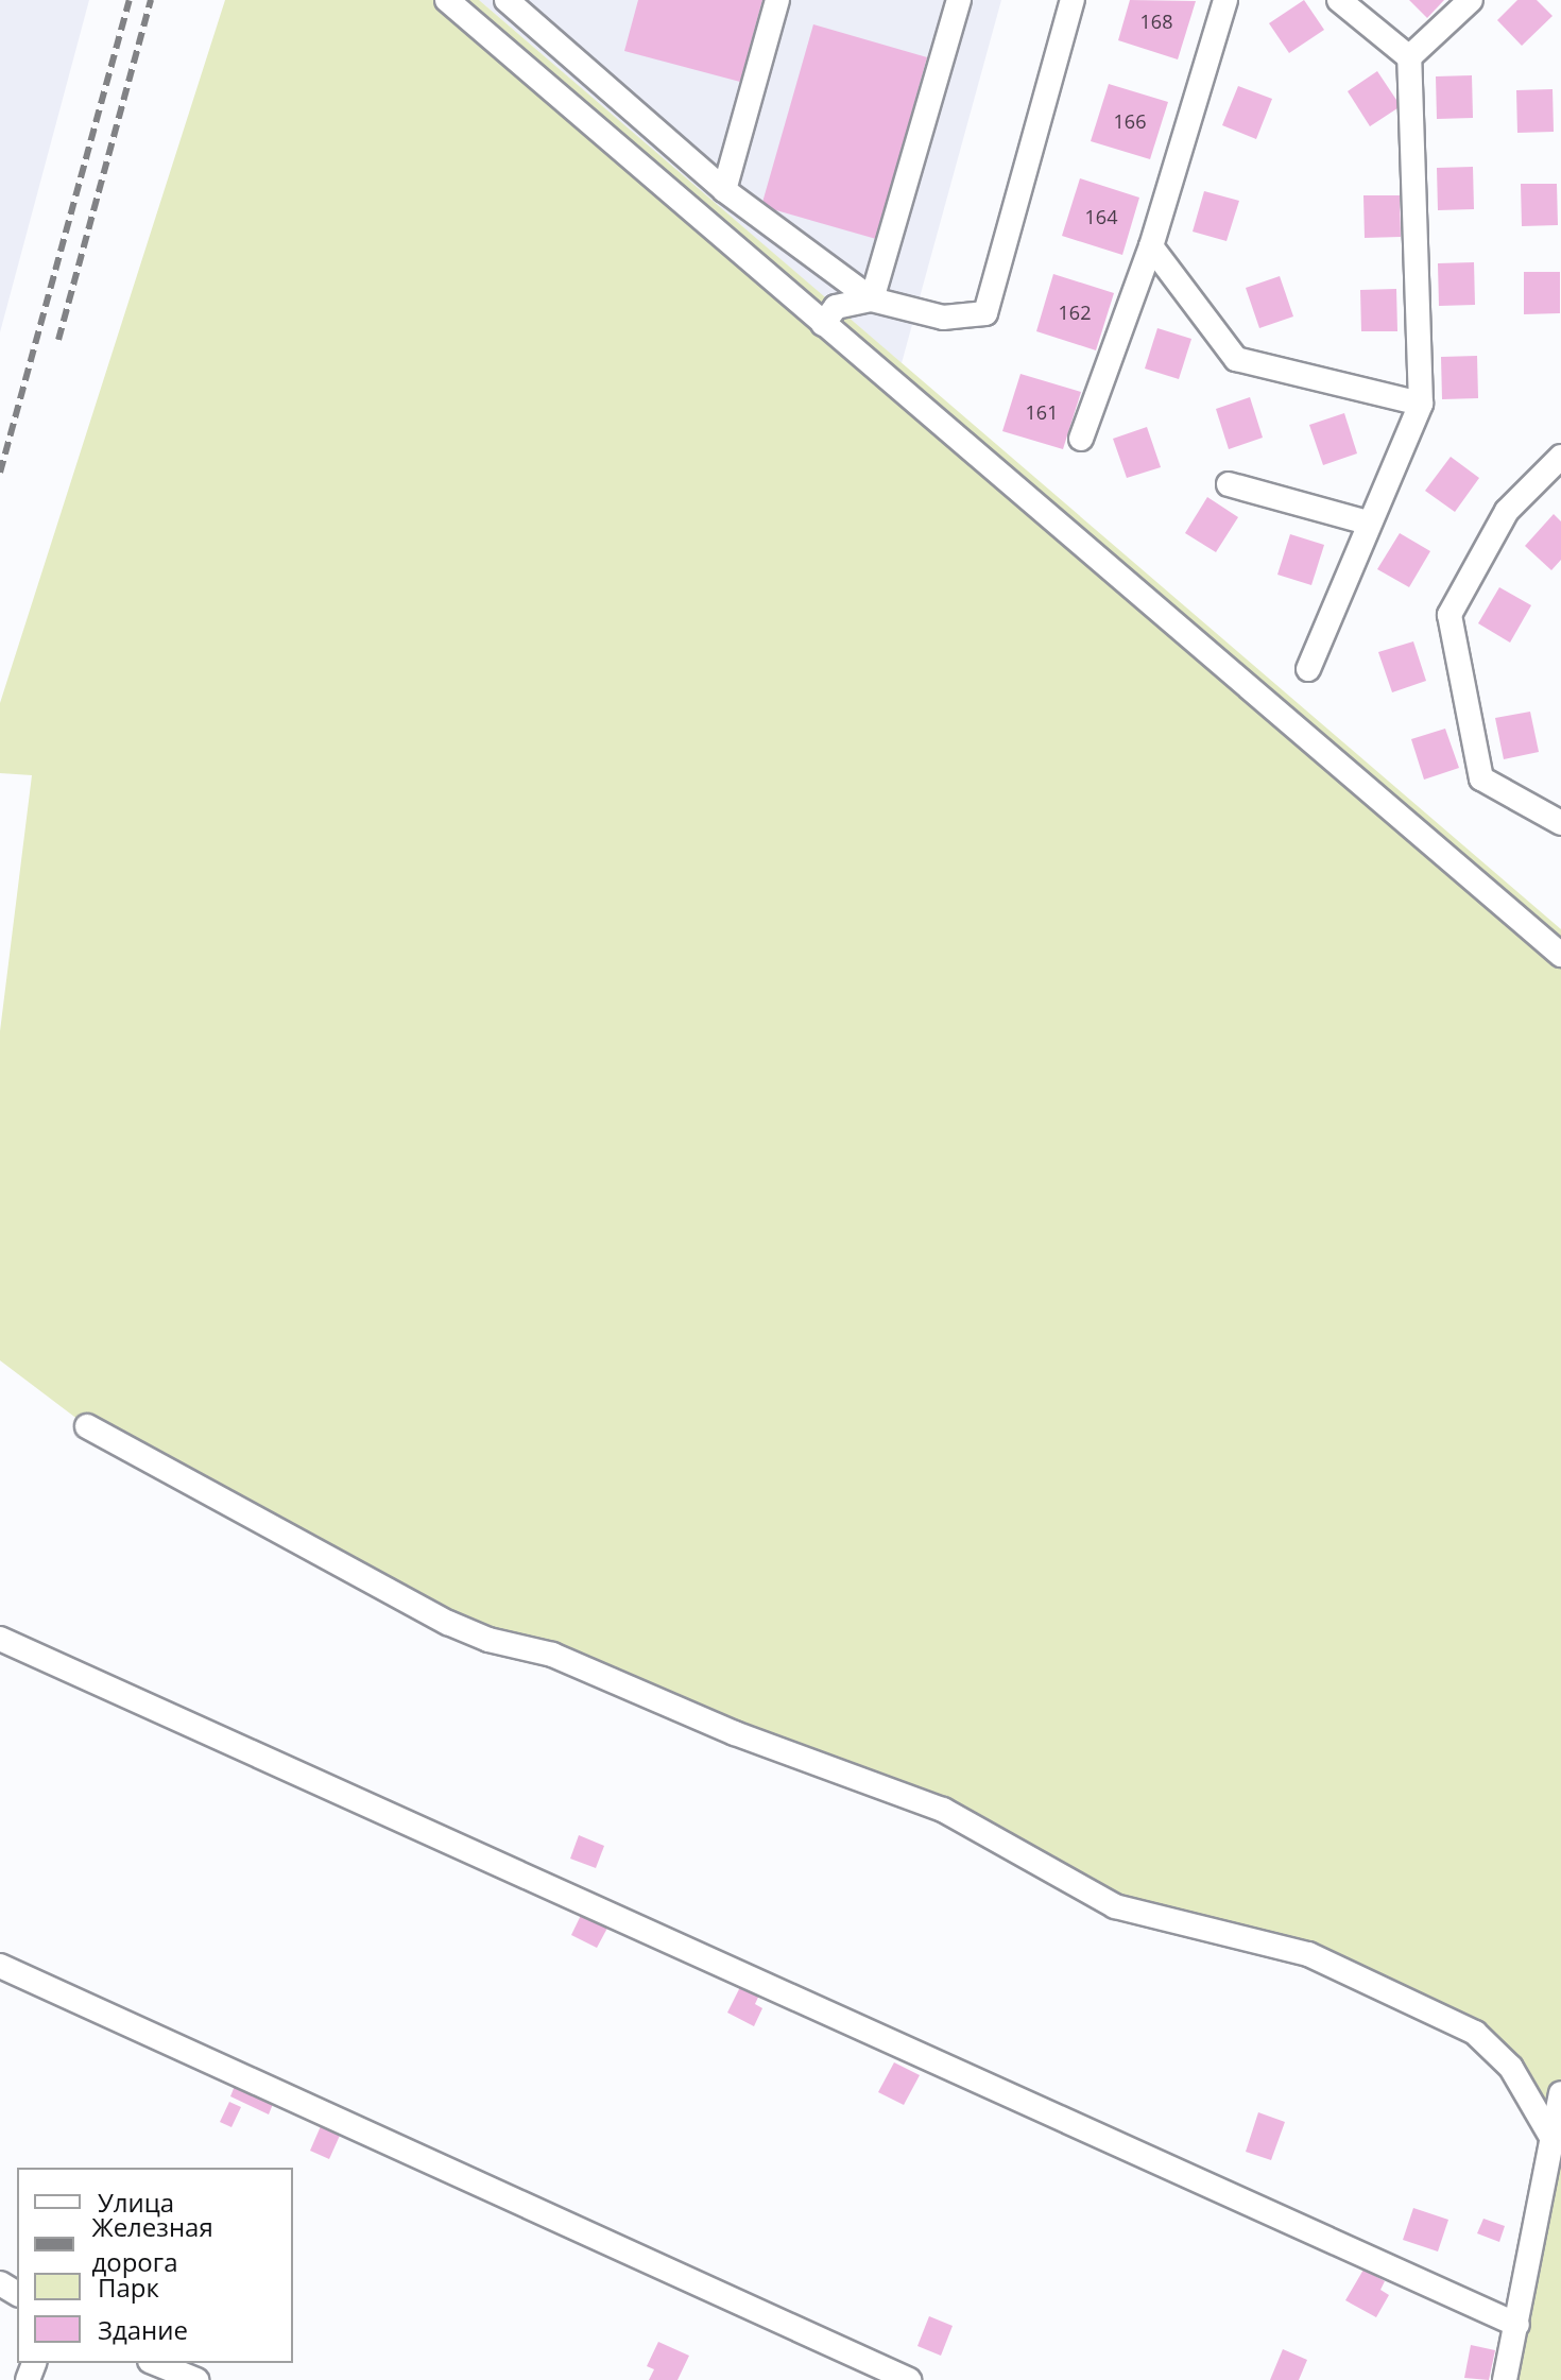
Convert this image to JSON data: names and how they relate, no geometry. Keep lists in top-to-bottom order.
{
  "house_numbers": [
    "168",
    "166",
    "164",
    "162",
    "161"
  ],
  "legend": [
    "Улица",
    "Железная дорога",
    "Парк",
    "Здание"
  ]
}
